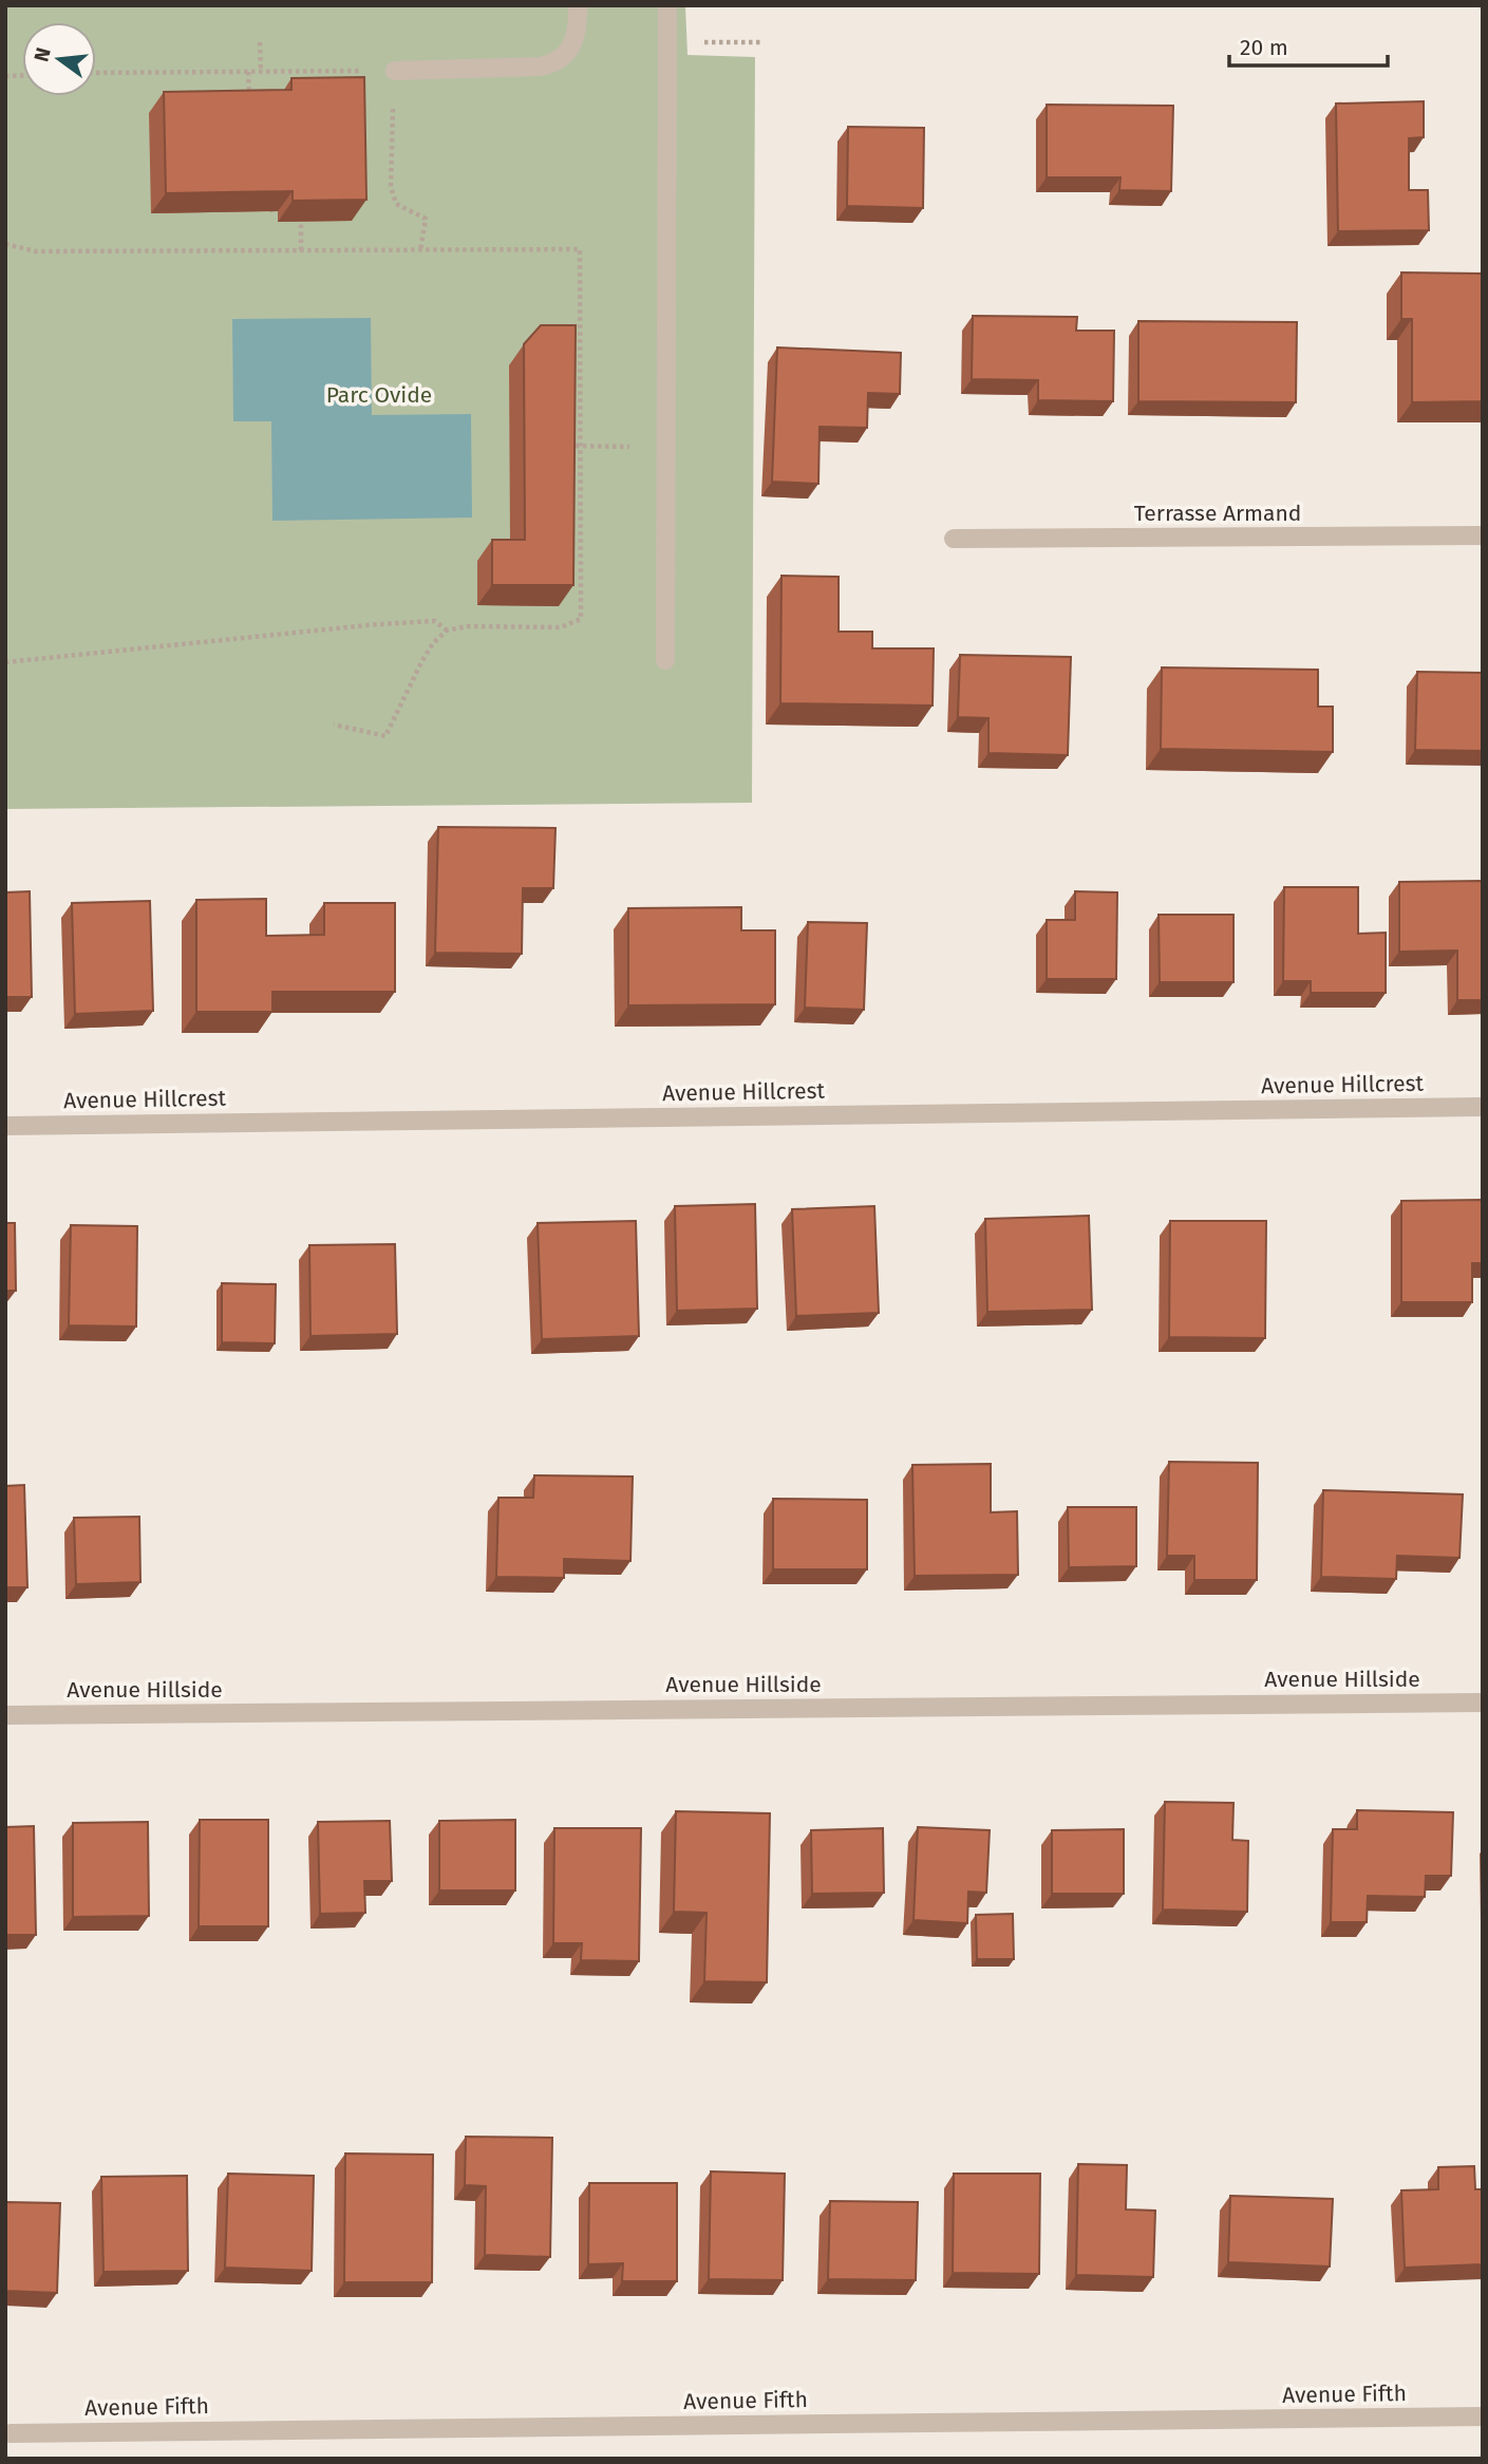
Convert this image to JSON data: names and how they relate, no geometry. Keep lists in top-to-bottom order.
{
  "streets": {
    "street": [
      "Terrasse Armand",
      "Avenue Hillcrest",
      "Avenue Hillside",
      "Avenue Fifth"
    ]
  },
  "parks": ["Parc Ovide"],
  "scale_bar": "20 m",
  "north": "left"
}
